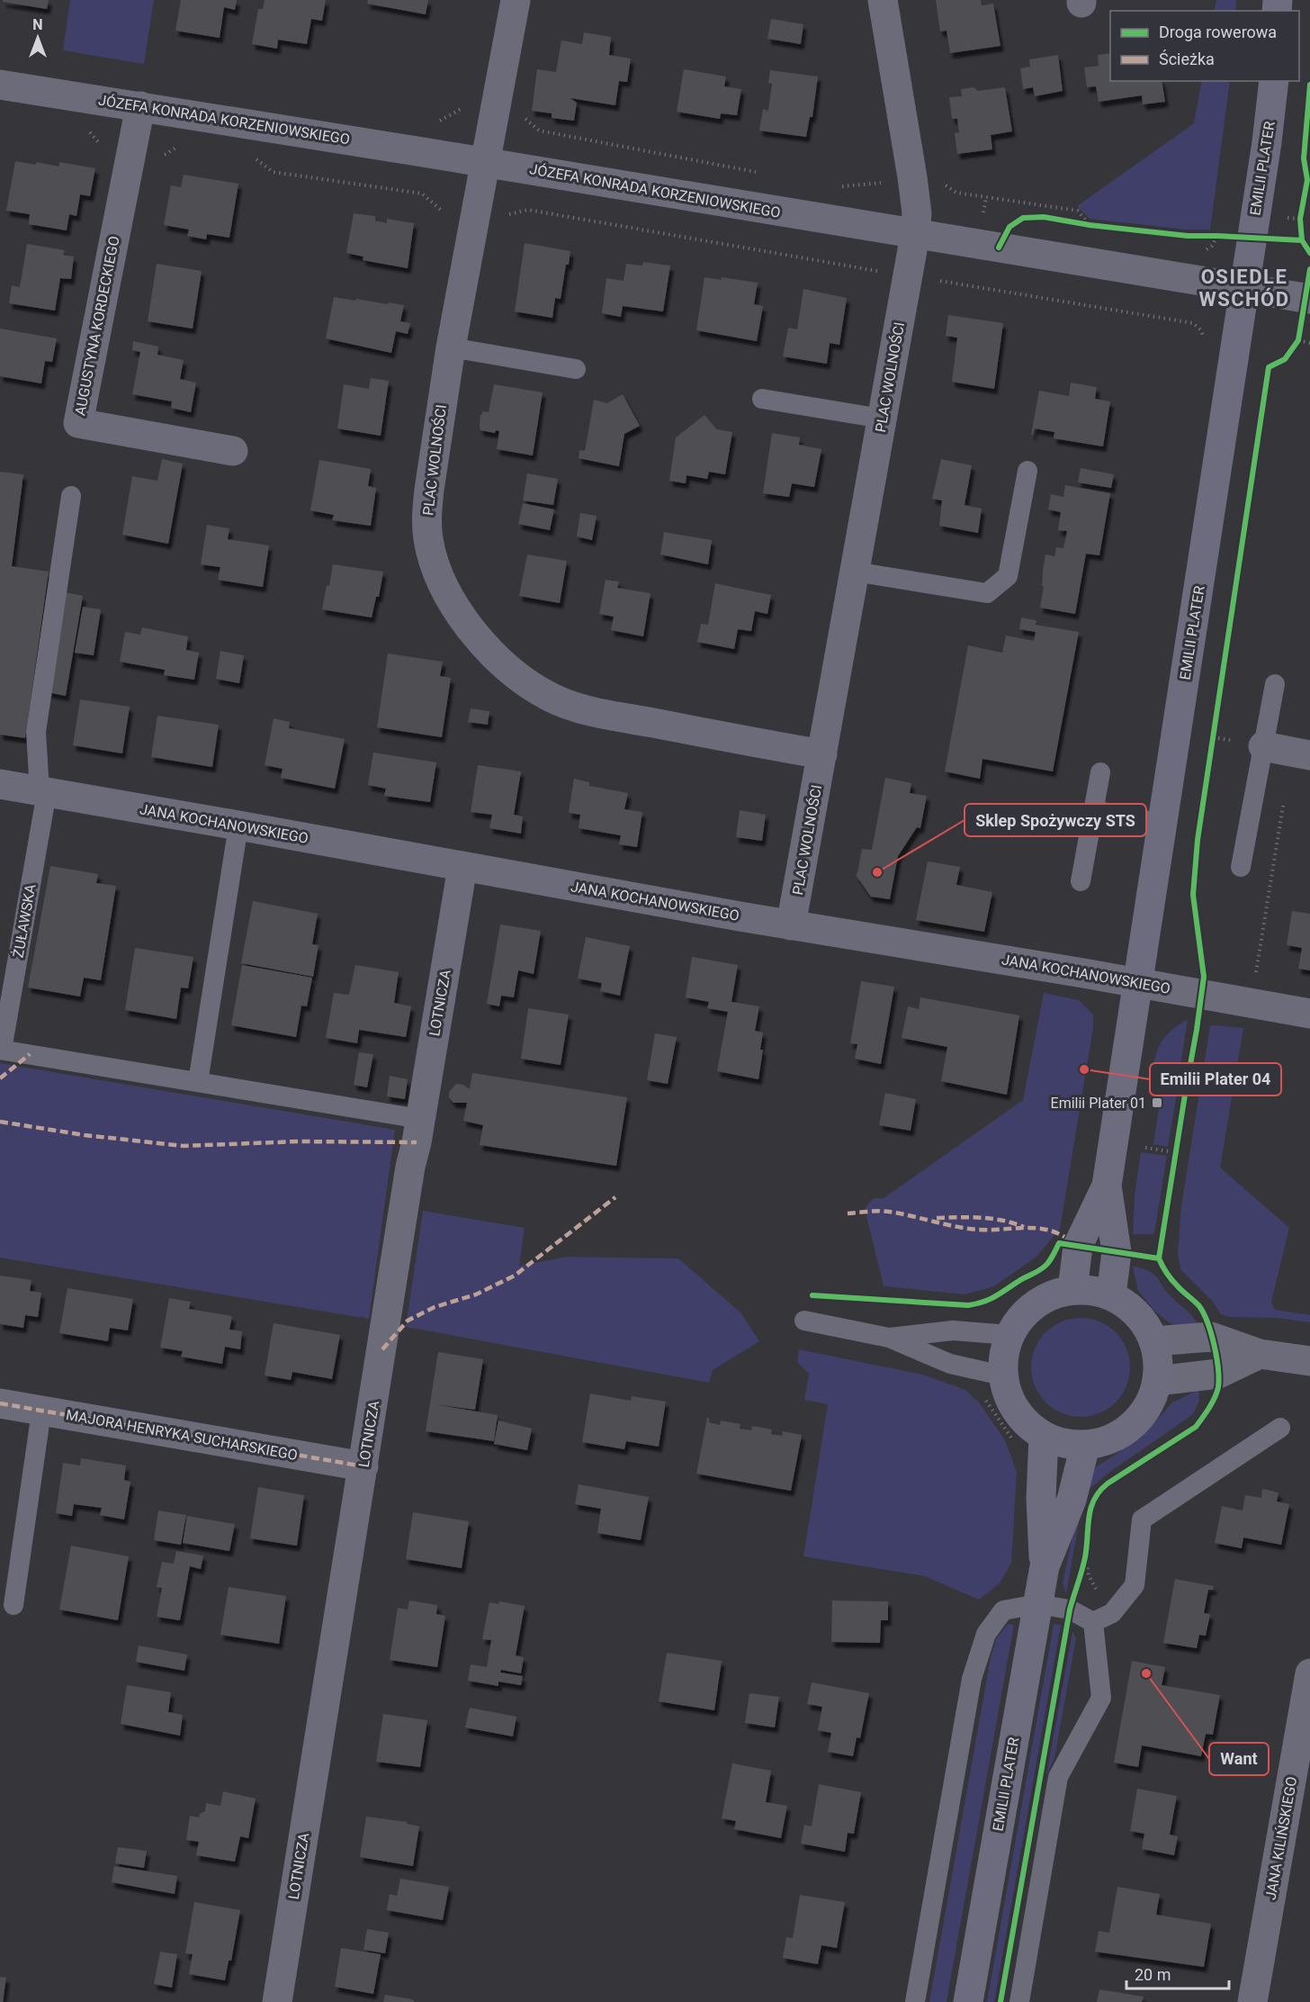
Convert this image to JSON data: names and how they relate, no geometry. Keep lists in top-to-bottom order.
{
  "streets": {
    "street": [
      "JÓZEFA KONRADA KORZENIOWSKIEGO",
      "EMILII PLATER",
      "AUGUSTYNA KORDECKIEGO",
      "PLAC WOLNOŚCI",
      "JANA KOCHANOWSKIEGO",
      "LOTNICZA",
      "MAJORA HENRYKA SUCHARSKIEGO",
      "JANA KILIŃSKIEGO"
    ],
    "lane": ["ŻUŁAWSKA"]
  },
  "crossings": [
    ["JÓZEFA KONRADA KORZENIOWSKIEGO", "EMILII PLATER"],
    ["JÓZEFA KONRADA KORZENIOWSKIEGO", "AUGUSTYNA KORDECKIEGO"],
    ["JÓZEFA KONRADA KORZENIOWSKIEGO", "PLAC WOLNOŚCI"],
    ["EMILII PLATER", "JANA KOCHANOWSKIEGO"],
    ["PLAC WOLNOŚCI", "JANA KOCHANOWSKIEGO"],
    ["JANA KOCHANOWSKIEGO", "ŻUŁAWSKA"],
    ["JANA KOCHANOWSKIEGO", "LOTNICZA"],
    ["ŻUŁAWSKA", "LOTNICZA"],
    ["LOTNICZA", "MAJORA HENRYKA SUCHARSKIEGO"]
  ],
  "districts": ["OSIEDLE WSCHÓD"],
  "places": {
    "other": ["Sklep Spożywczy STS", "Emilii Plater 04", "Want"],
    "transit": ["Emilii Plater 01"]
  },
  "legend": ["Droga rowerowa", "Ścieżka"],
  "scale_bar": "20 m",
  "north": "top"
}
